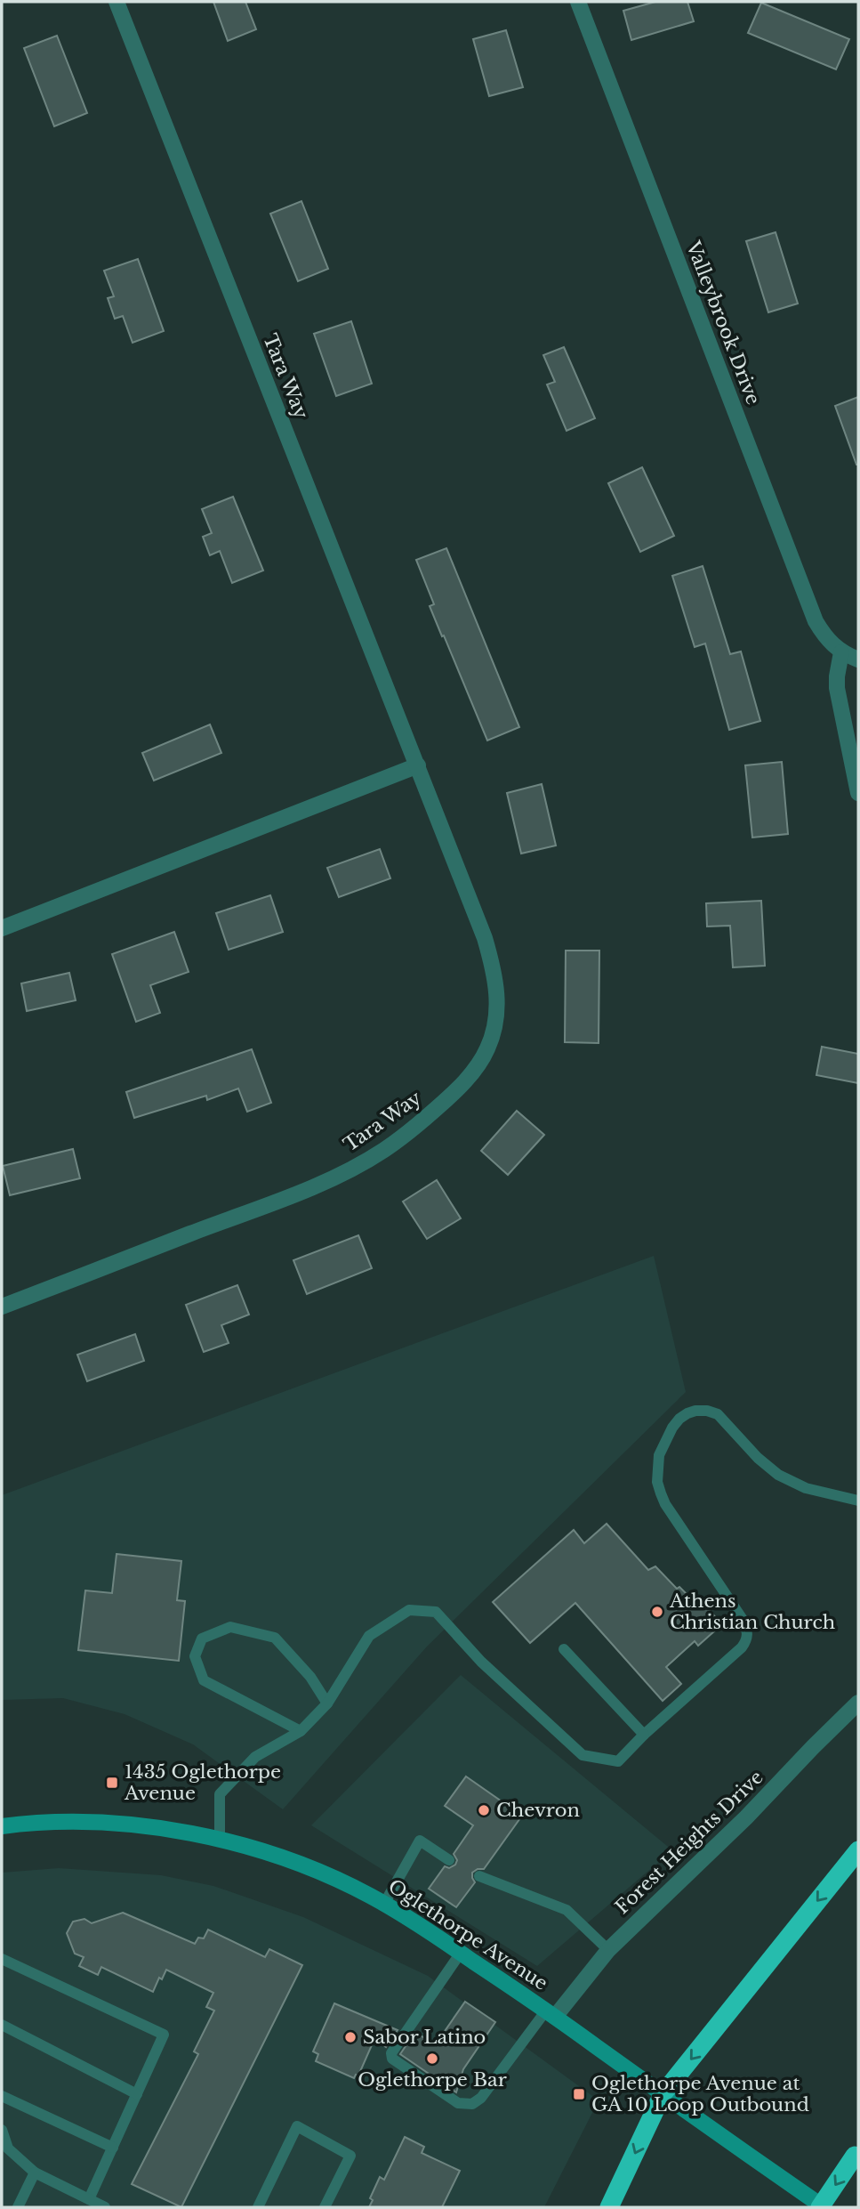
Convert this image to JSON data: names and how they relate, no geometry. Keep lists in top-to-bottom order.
{
  "streets": {
    "main road": ["Oglethorpe Avenue"],
    "street": ["Valleybrook Drive", "Tara Way", "Forest Heights Drive"]
  },
  "crossings": [
    ["Forest Heights Drive", "Oglethorpe Avenue"]
  ],
  "places": {
    "other": [
      "Athens Christian Church",
      "Chevron",
      "Sabor Latino",
      "Oglethorpe Bar"
    ],
    "transit": ["1435 Oglethorpe Avenue", "Oglethorpe Avenue at GA 10 Loop Outbound"]
  }
}
